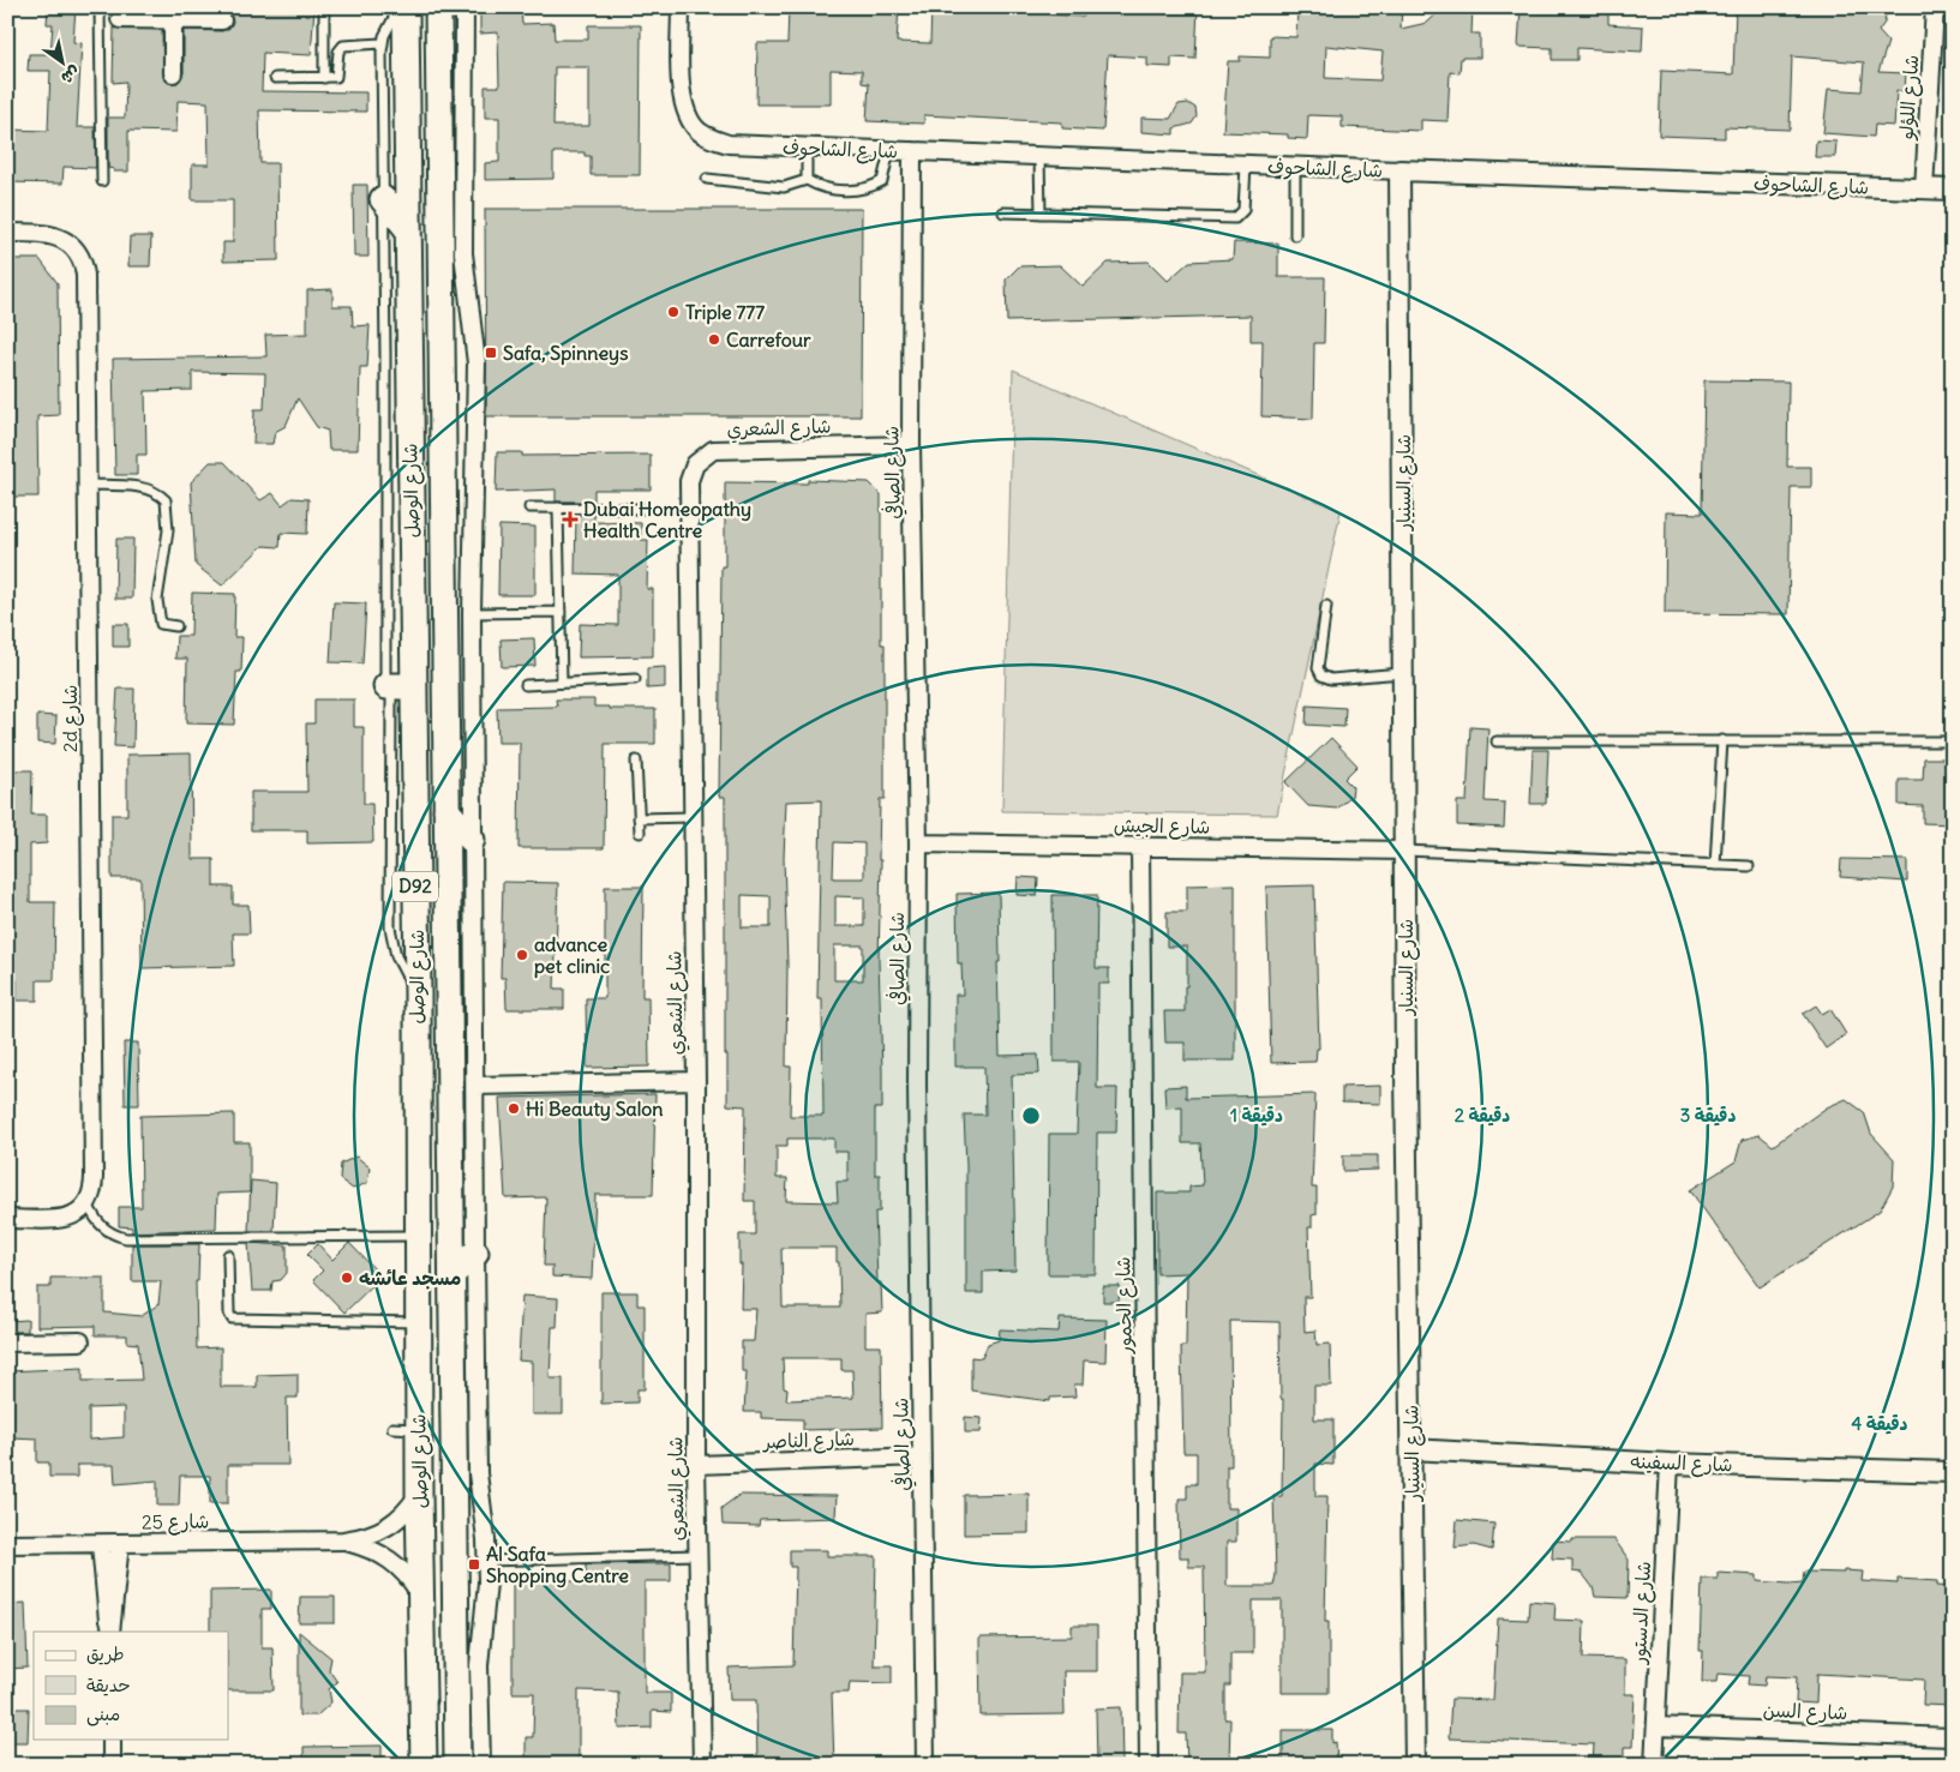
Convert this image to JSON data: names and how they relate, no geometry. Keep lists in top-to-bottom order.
{
  "streets": {
    "main road": ["شارع الوصل", "D92"],
    "street": [
      "شارع اللؤلو",
      "شارع الشاحوف",
      "شارع الشعري",
      "شارع الصافي",
      "شارع السنيار",
      "2d شارع",
      "شارع الجيش",
      "شارع الحمور",
      "شارع الناصر",
      "شارع السفينه",
      "شارع 25",
      "شارع الدستور",
      "شارع السن"
    ]
  },
  "crossings": [
    ["شارع اللؤلو", "شارع الشاحوف"],
    ["شارع الشاحوف", "شارع الصافي"],
    ["شارع الشاحوف", "شارع السنيار"],
    ["شارع الشعري", "شارع الصافي"],
    ["شارع الشعري", "شارع الناصر"],
    ["شارع الصافي", "شارع الجيش"],
    ["شارع الصافي", "شارع الناصر"],
    ["شارع السنيار", "شارع الجيش"],
    ["شارع السنيار", "شارع السفينه"],
    ["شارع الوصل", "شارع 25"],
    ["شارع الجيش", "شارع الحمور"],
    ["شارع السفينه", "شارع الدستور"],
    ["شارع الدستور", "شارع السن"]
  ],
  "places": {
    "other": [
      "Triple 777",
      "Carrefour",
      "advance pet clinic",
      "Hi Beauty Salon",
      "مسجد عائشه"
    ],
    "transit": ["Safa, Spinneys", "Al Safa Shopping Centre"],
    "health": ["Dubai Homeopathy Health Centre"]
  },
  "legend": ["طريق", "حديقة", "مبنى"],
  "north": "bottom right",
  "rings": [
    "1 دقيقة",
    "2 دقيقة",
    "3 دقيقة",
    "4 دقيقة"
  ]
}
